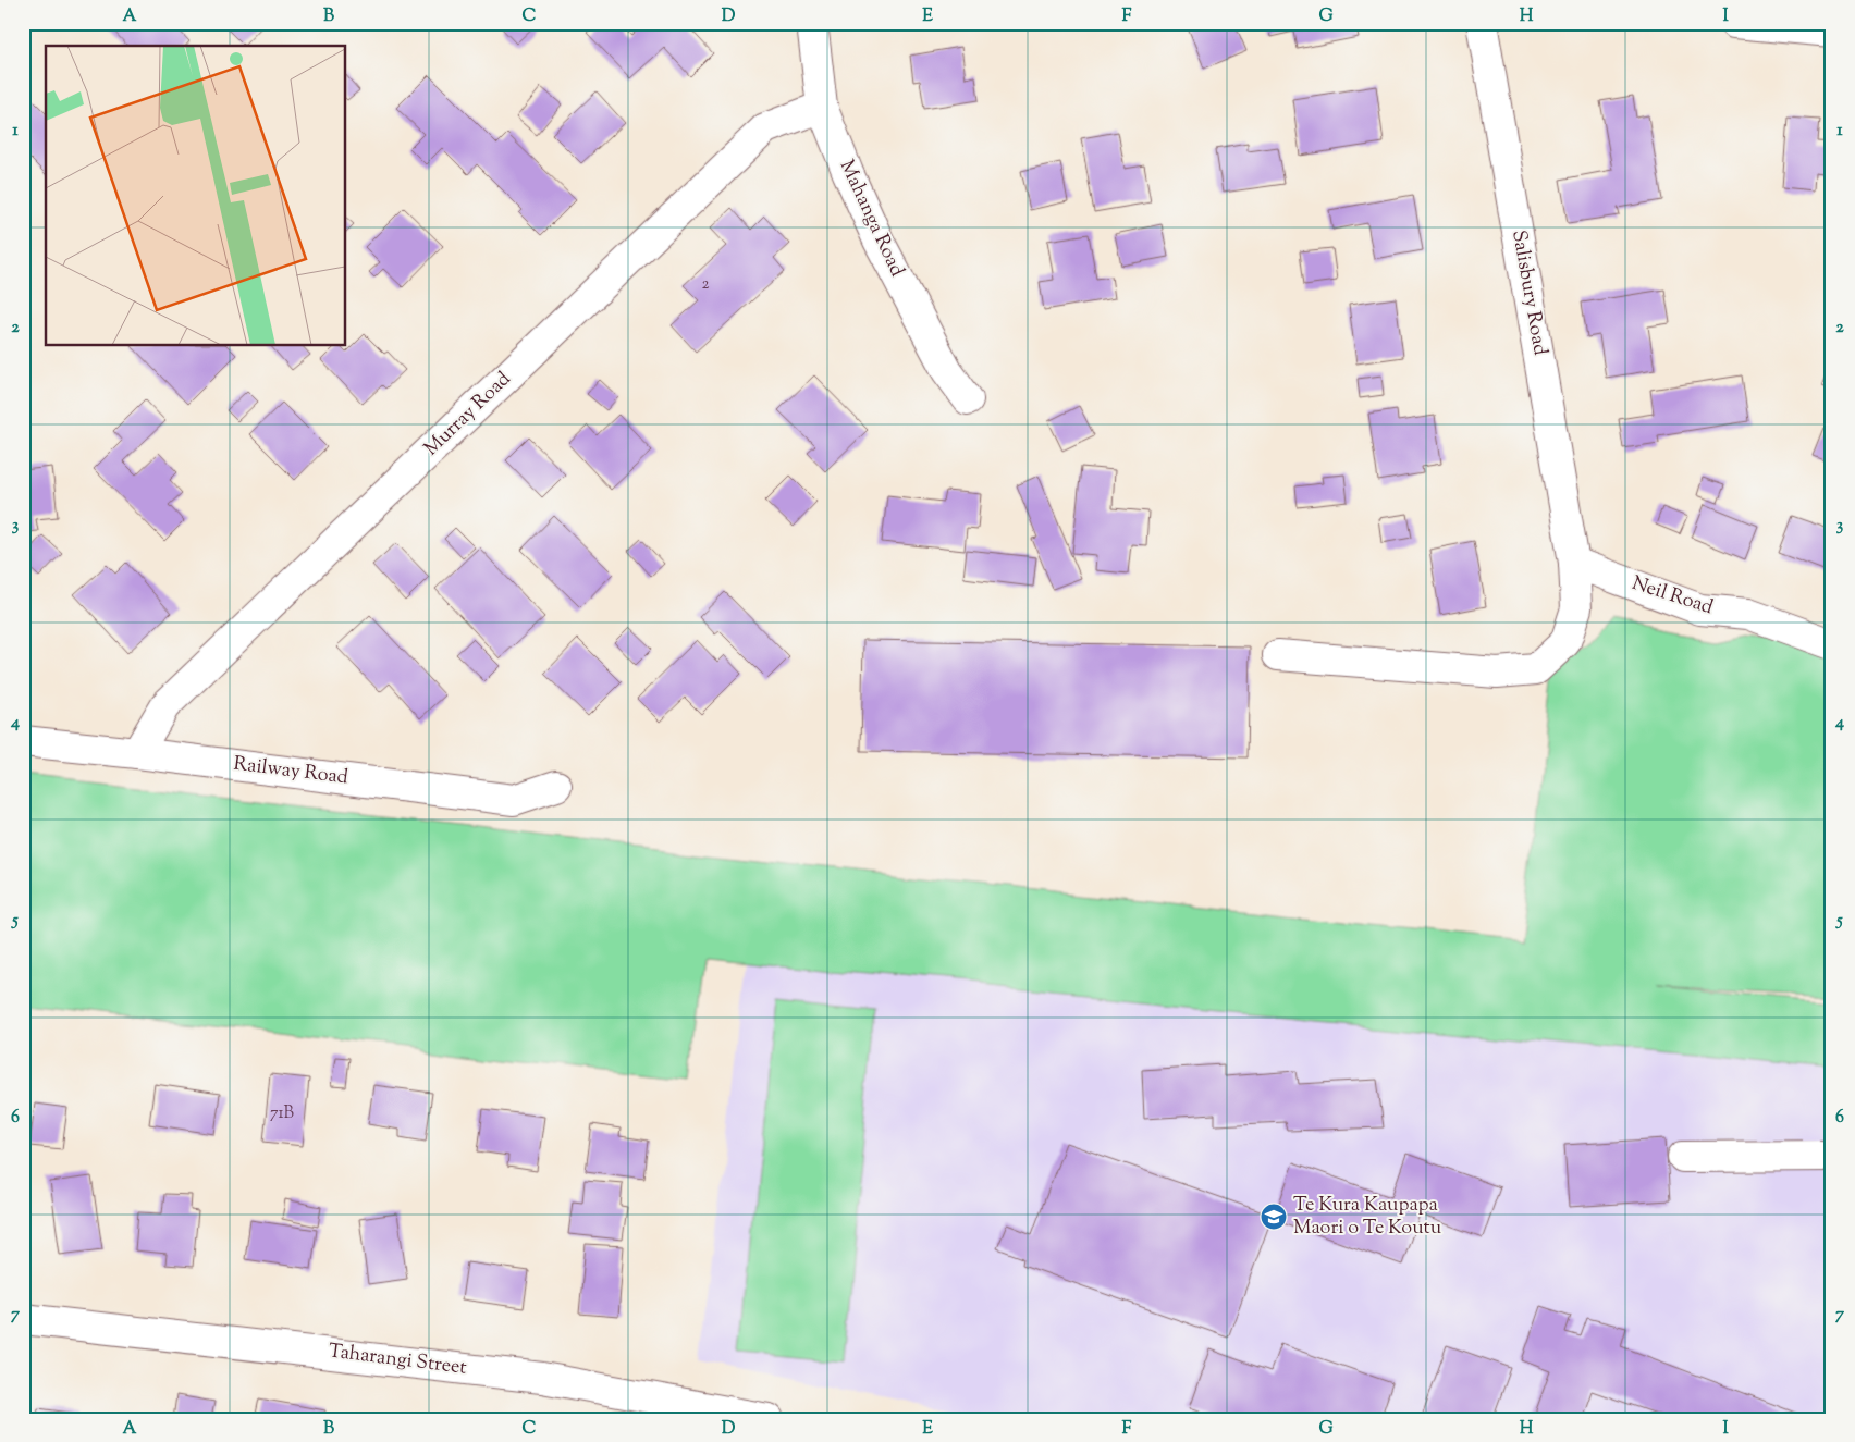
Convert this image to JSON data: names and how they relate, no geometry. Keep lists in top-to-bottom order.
{
  "streets": {
    "street": [
      "Mahanga Road",
      "Salisbury Road",
      "Murray Road",
      "Neil Road",
      "Railway Road",
      "Taharangi Street"
    ]
  },
  "crossings": [
    ["Mahanga Road", "Murray Road"],
    ["Salisbury Road", "Neil Road"],
    ["Murray Road", "Railway Road"]
  ],
  "places": {
    "school or university": ["Te Kura Kaupapa Maori o Te Koutu"]
  },
  "house_numbers": ["2", "71B"],
  "grid": {
    "columns": [
      "A",
      "B",
      "C",
      "D",
      "E",
      "F",
      "G",
      "H",
      "I"
    ],
    "rows": [
      "1",
      "2",
      "3",
      "4",
      "5",
      "6",
      "7"
    ]
  }
}
